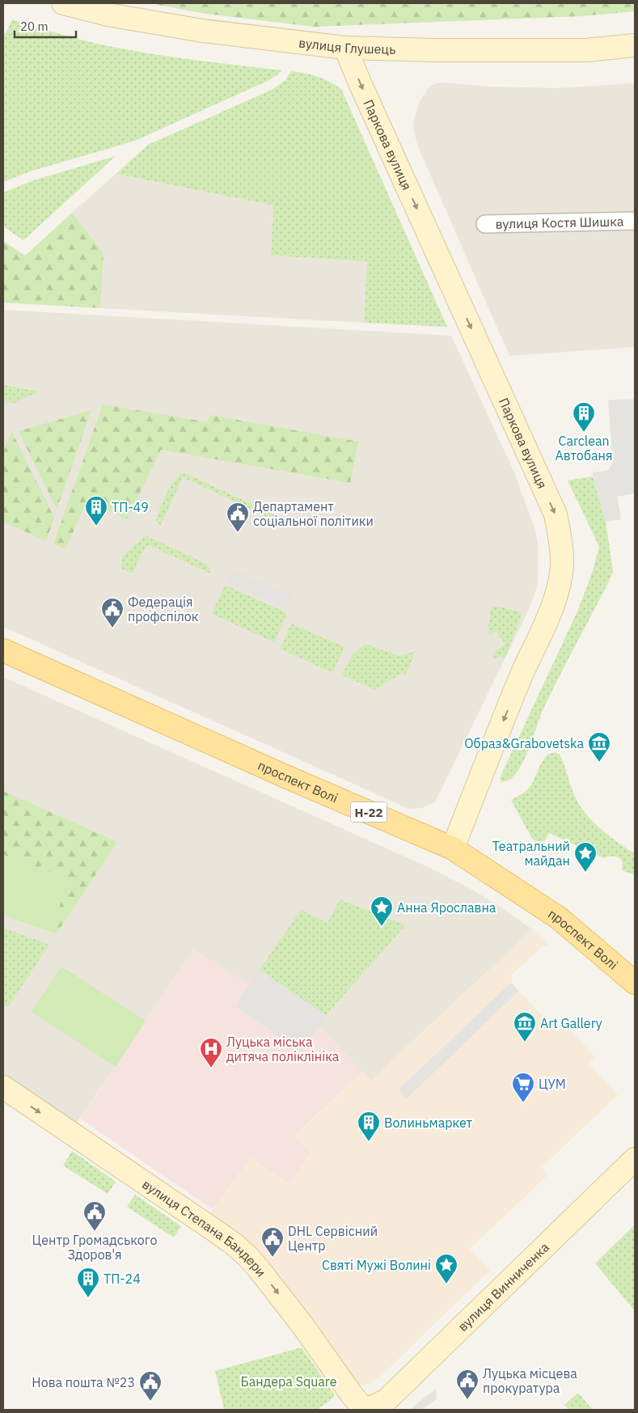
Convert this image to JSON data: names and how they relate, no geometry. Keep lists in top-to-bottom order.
{
  "streets": {
    "main road": [
      "вулиця Глушець",
      "Паркова вулиця",
      "проспект Волі",
      "Н-22",
      "вулиця Степана Бандери",
      "вулиця Винниченка"
    ],
    "street": ["вулиця Костя Шишка"]
  },
  "crossings": [
    ["вулиця Глушець", "Паркова вулиця"],
    ["Паркова вулиця", "проспект Волі"]
  ],
  "one_way": ["Паркова вулиця", "вулиця Степана Бандери"],
  "parks": ["Бандера Square"],
  "places": {
    "building": [
      "Carclean Автобаня",
      "ТП-49",
      "Волиньмаркет",
      "ТП-24"
    ],
    "public building": [
      "Департамент соціальної політики",
      "Федерація профспілок",
      "Центр Громадського Здоров'я",
      "DHL Сервісний Центр",
      "Луцька місцева прокуратура",
      "Нова пошта №23"
    ],
    "museum": ["Образ&Grabovetska", "Art Gallery"],
    "place": ["Театральний майдан", "Анна Ярославна", "Святі Мужі Волині"],
    "hospital": ["Луцька міська дитяча поліклініка"],
    "supermarket": ["ЦУМ"]
  },
  "scale_bar": "20 m"
}
